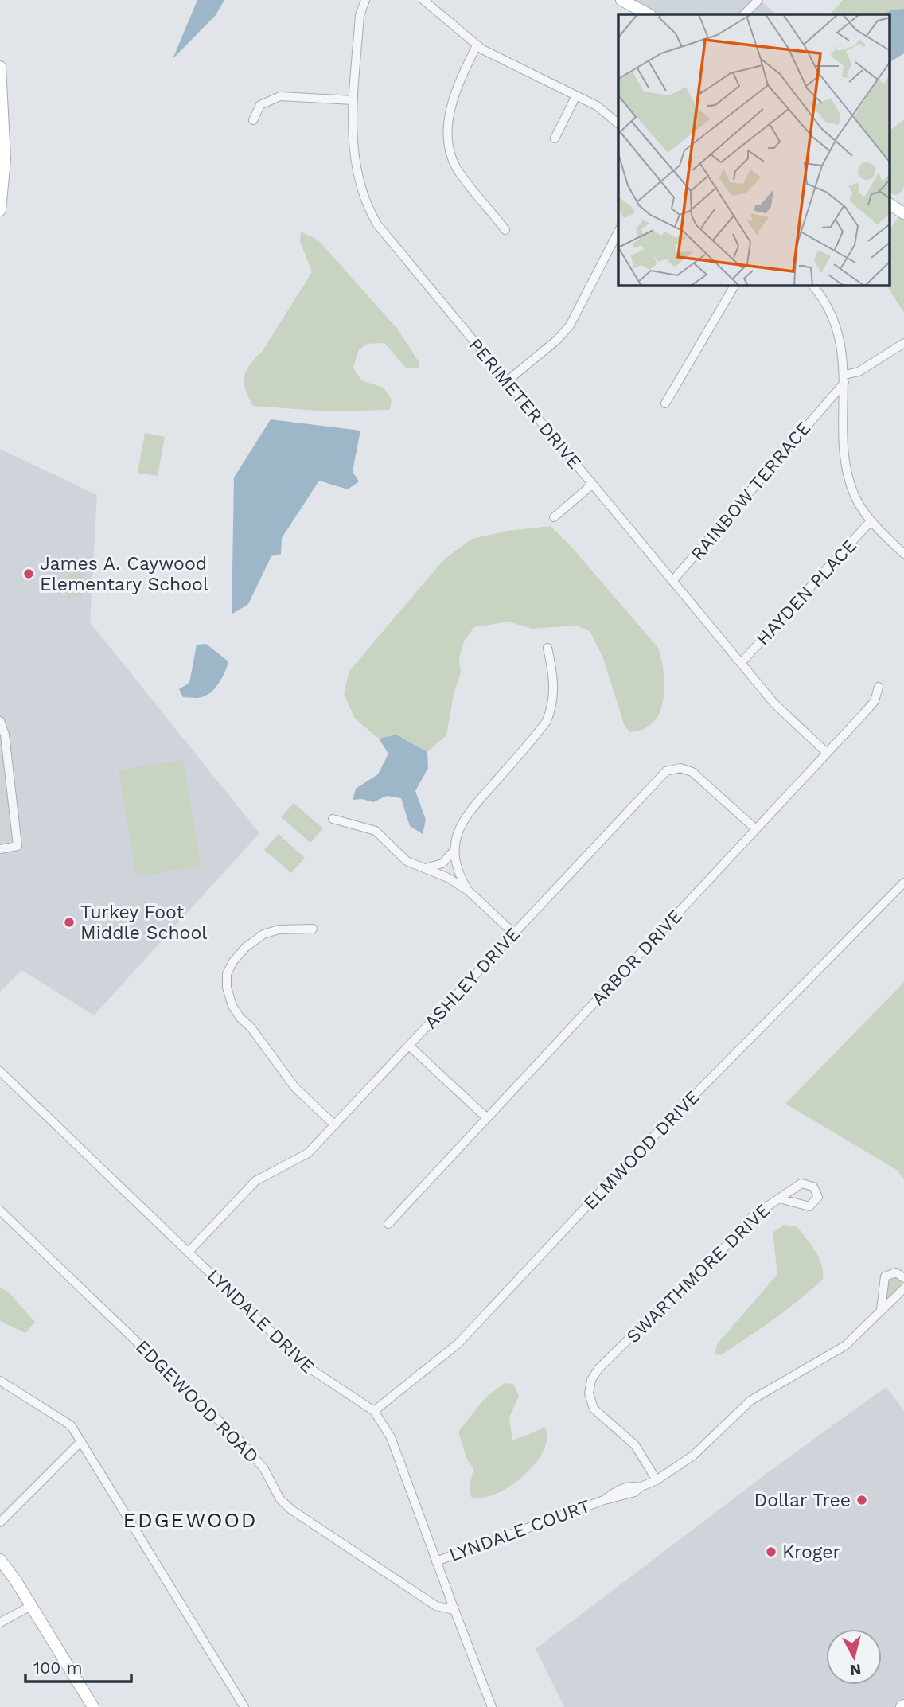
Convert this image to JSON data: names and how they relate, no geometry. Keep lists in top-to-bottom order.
{
  "streets": {
    "street": [
      "PERIMETER DRIVE",
      "RAINBOW TERRACE",
      "HAYDEN PLACE",
      "ARBOR DRIVE",
      "ASHLEY DRIVE",
      "ELMWOOD DRIVE",
      "SWARTHMORE DRIVE",
      "LYNDALE DRIVE",
      "EDGEWOOD ROAD",
      "LYNDALE COURT"
    ]
  },
  "crossings": [
    ["PERIMETER DRIVE", "RAINBOW TERRACE"],
    ["PERIMETER DRIVE", "HAYDEN PLACE"],
    ["PERIMETER DRIVE", "ARBOR DRIVE"],
    ["ARBOR DRIVE", "ASHLEY DRIVE"],
    ["ASHLEY DRIVE", "LYNDALE DRIVE"],
    ["ELMWOOD DRIVE", "LYNDALE DRIVE"],
    ["SWARTHMORE DRIVE", "LYNDALE COURT"],
    ["LYNDALE DRIVE", "EDGEWOOD ROAD"],
    ["LYNDALE DRIVE", "LYNDALE COURT"]
  ],
  "districts": ["EDGEWOOD"],
  "places": [
    "James A. Caywood Elementary School",
    "Turkey Foot Middle School",
    "Dollar Tree",
    "Kroger"
  ],
  "scale_bar": "100 m",
  "north": "bottom"
}
